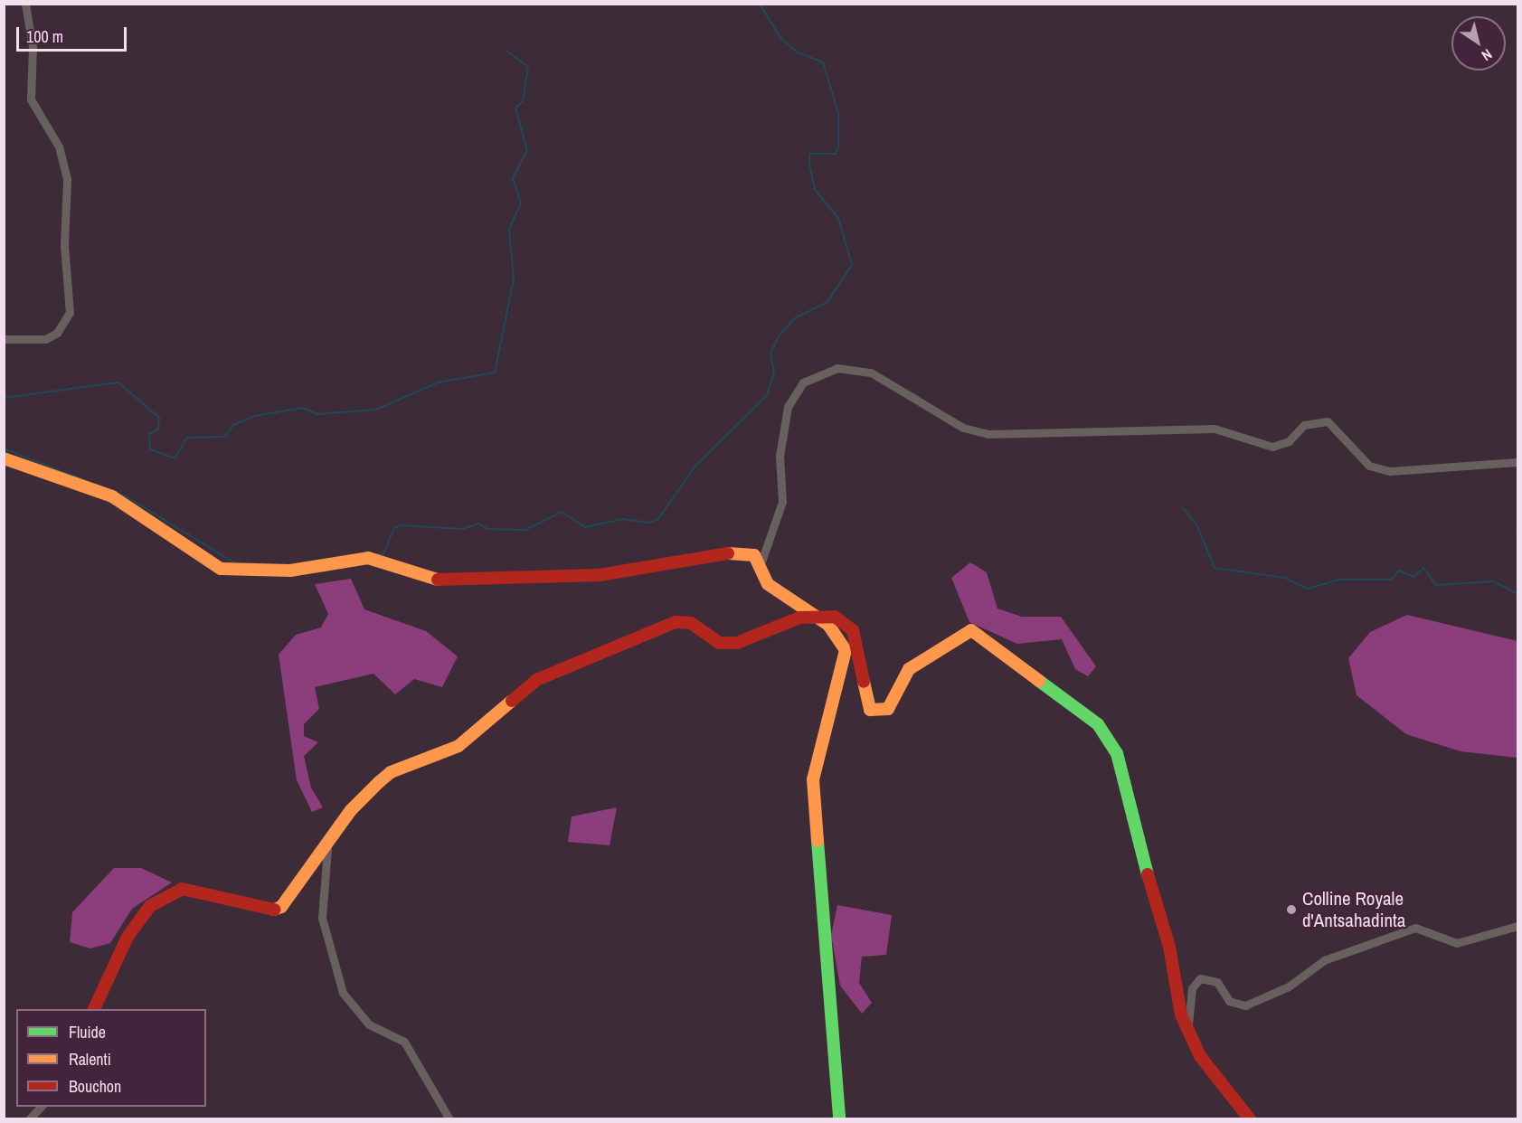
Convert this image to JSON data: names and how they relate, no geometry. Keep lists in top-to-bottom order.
{
  "places": ["Colline Royale d'Antsahadinta"],
  "legend": ["Fluide", "Ralenti", "Bouchon"],
  "scale_bar": "100 m",
  "north": "bottom right"
}
